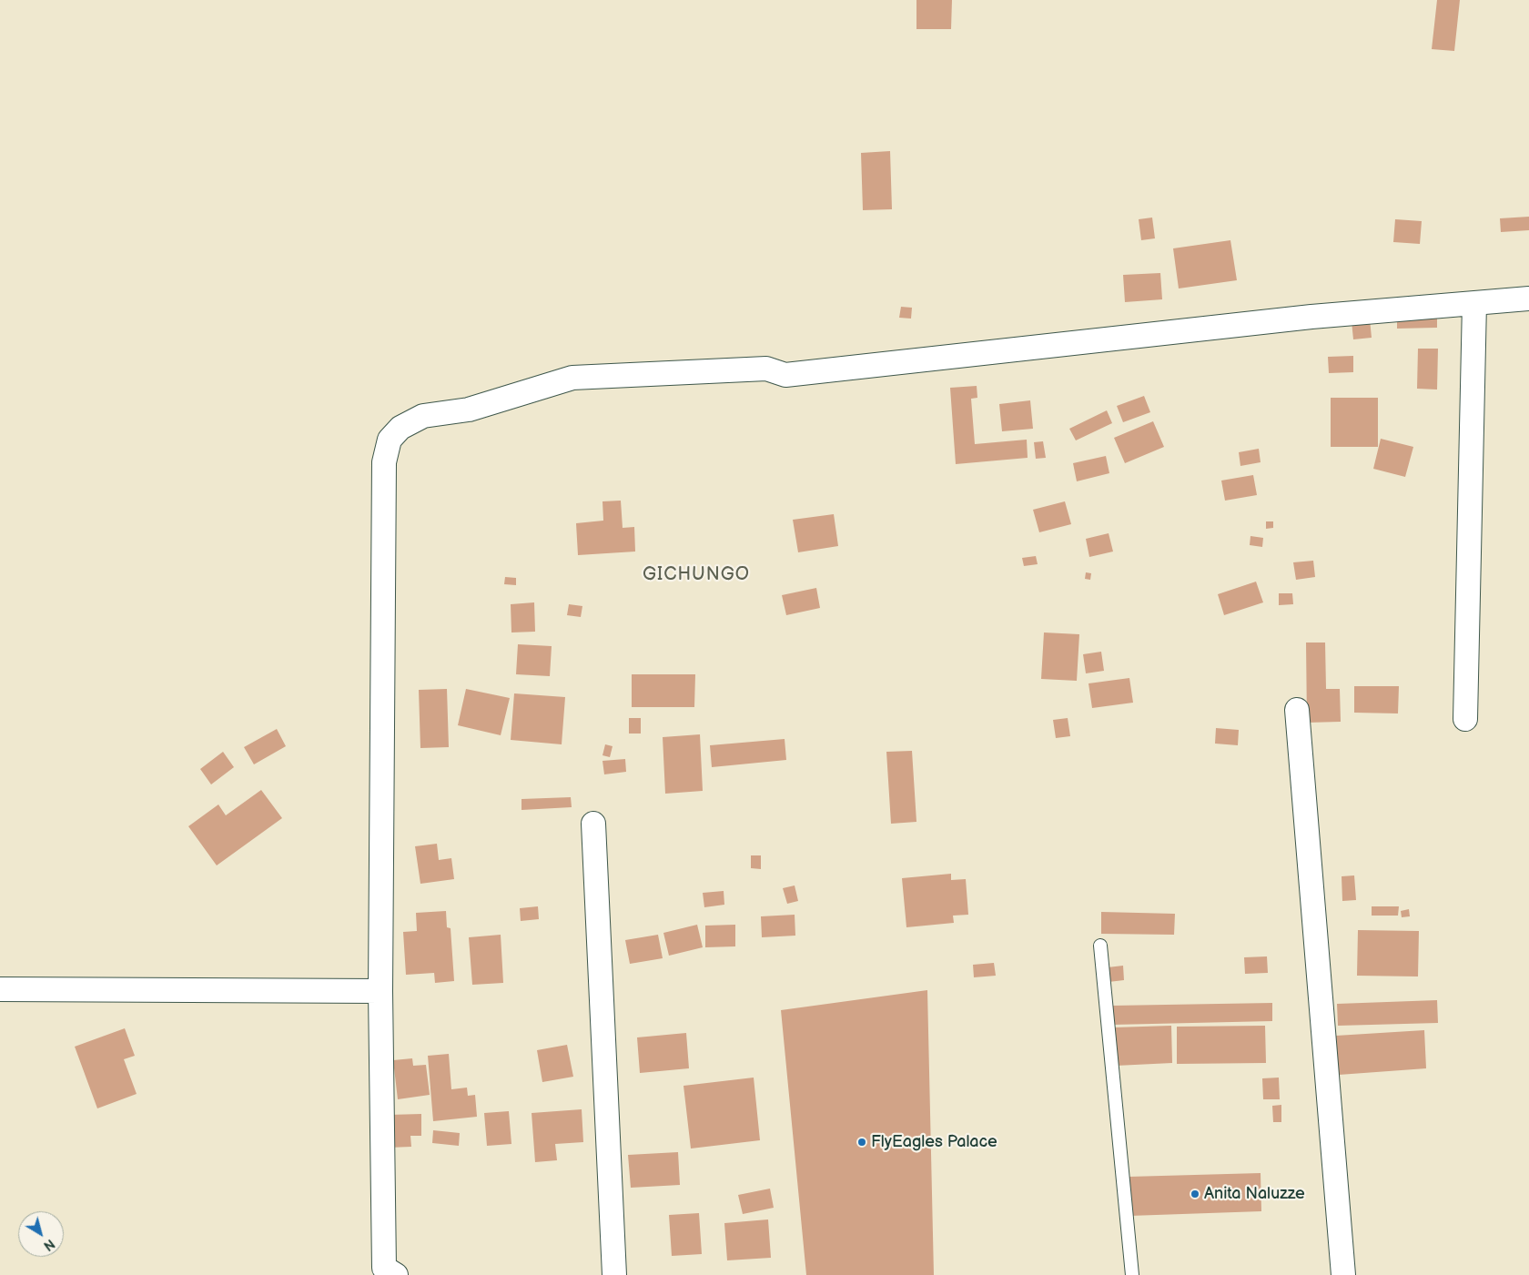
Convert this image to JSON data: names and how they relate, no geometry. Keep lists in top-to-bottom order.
{
  "districts": ["GICHUNGO"],
  "places": ["FlyEagles Palace", "Anita Naluzze"],
  "north": "bottom right"
}
